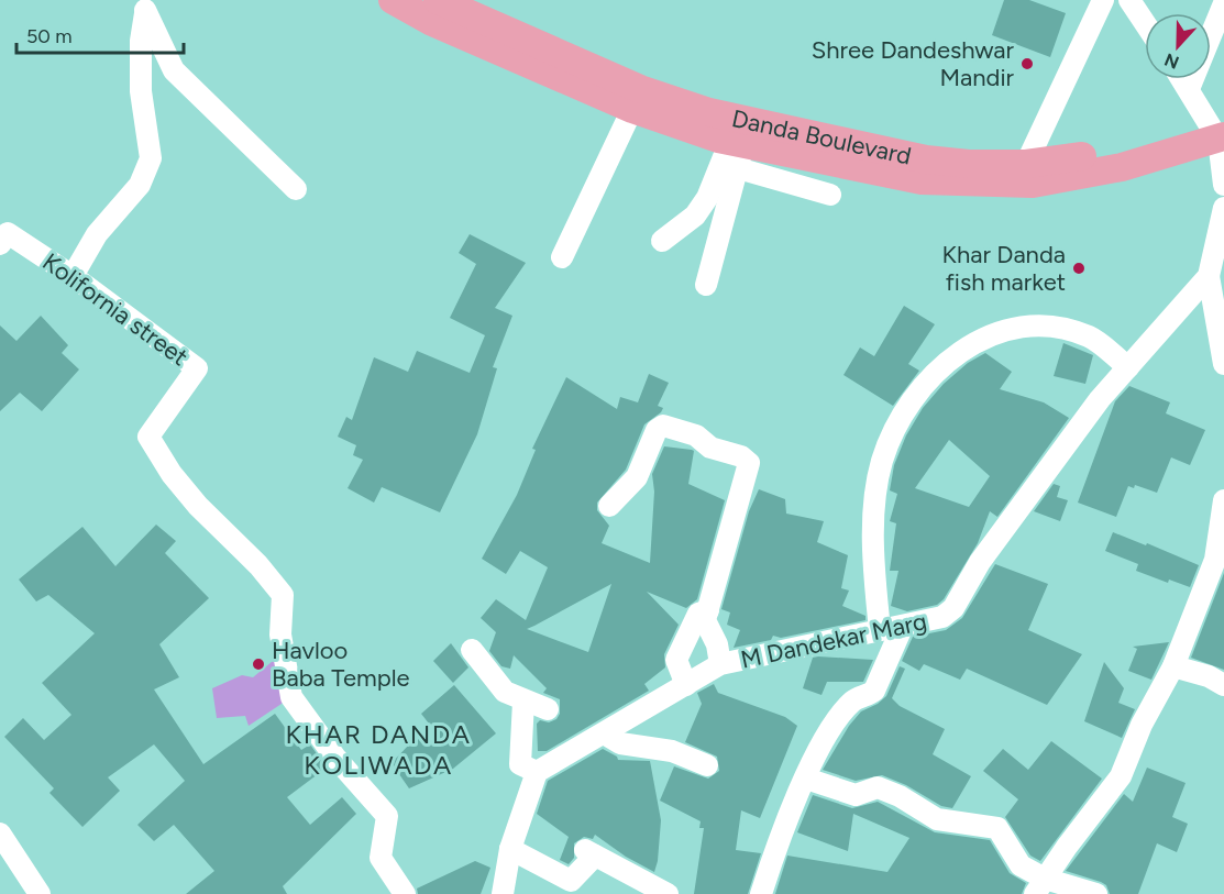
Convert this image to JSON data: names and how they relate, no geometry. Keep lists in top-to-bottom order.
{
  "streets": {
    "main road": ["Danda Boulevard"],
    "street": ["Kolifornia street", "M Dandekar Marg"]
  },
  "districts": ["KHAR DANDA KOLIWADA"],
  "places": ["Shree Dandeshwar Mandir", "Khar Danda fish market", "Havloo Baba Temple"],
  "scale_bar": "50 m",
  "north": "bottom"
}
